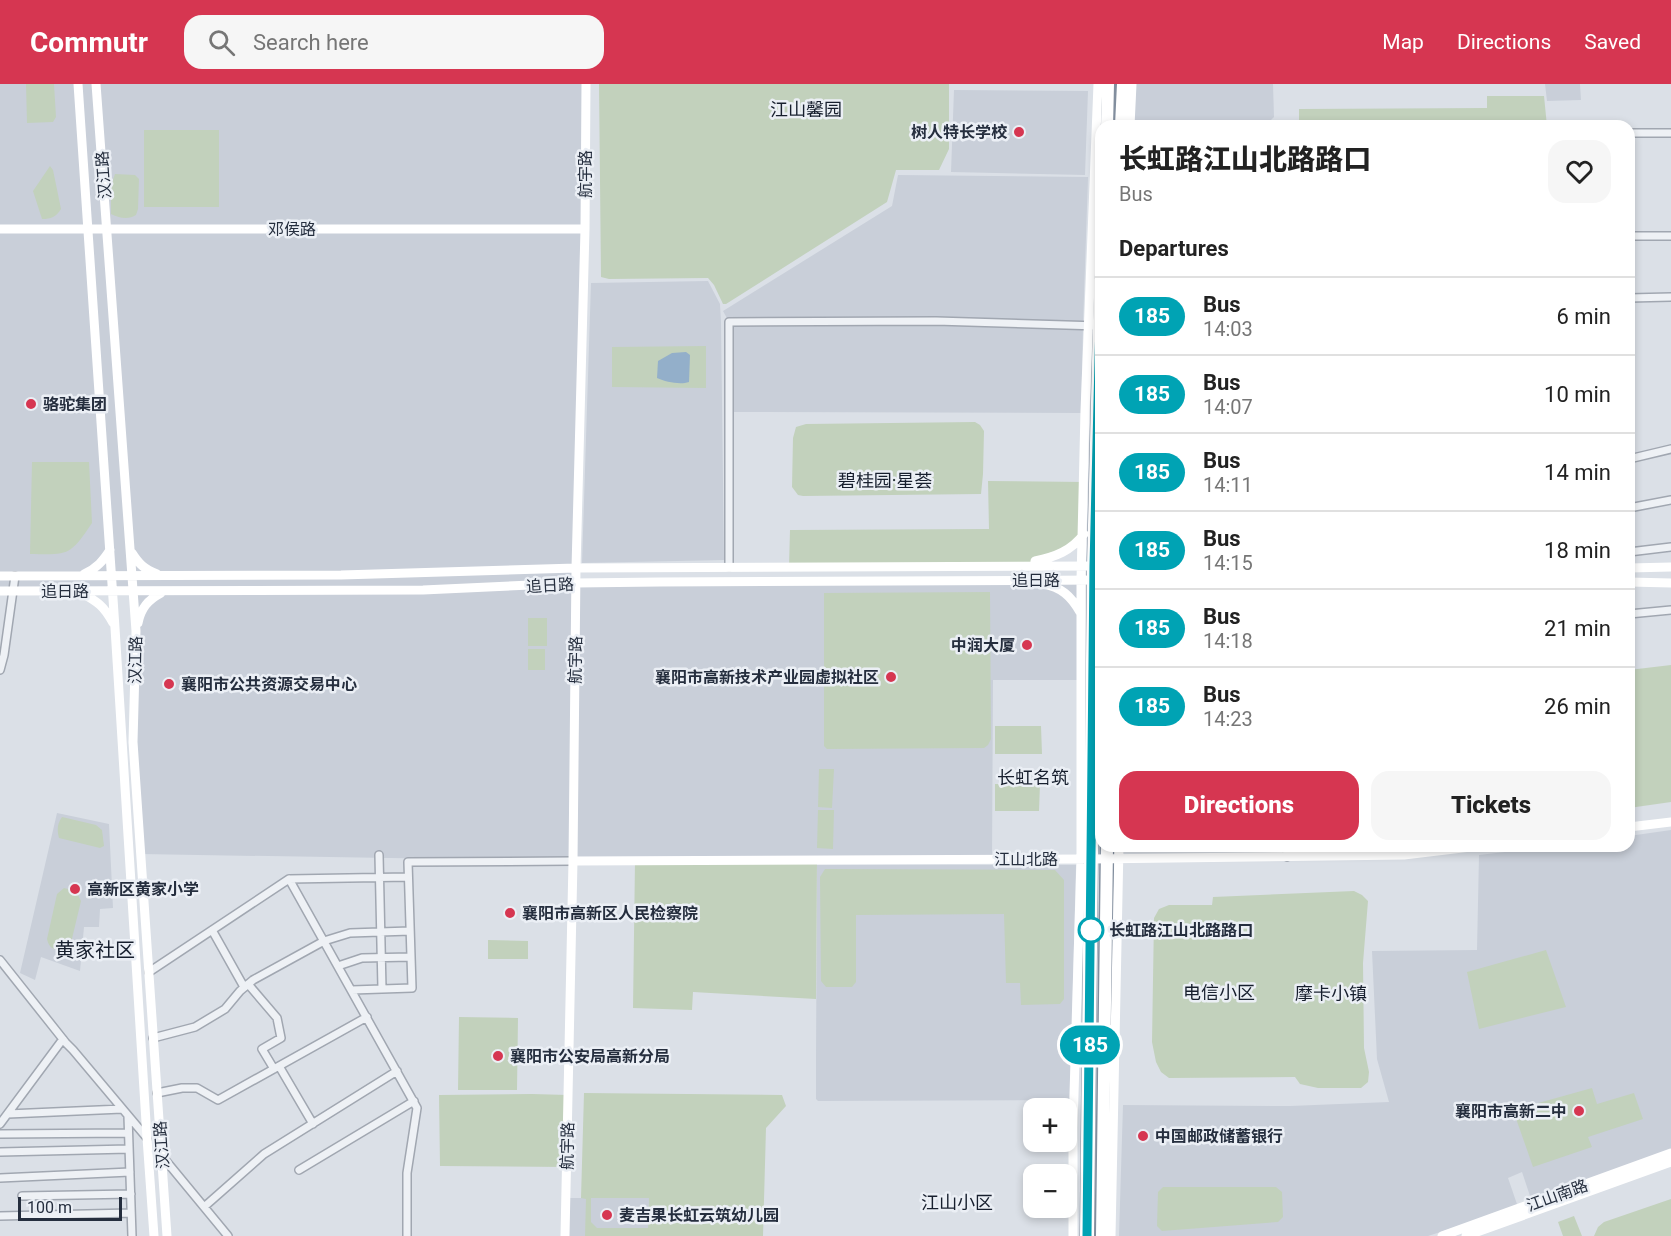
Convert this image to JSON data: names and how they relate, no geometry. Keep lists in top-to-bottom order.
{
  "streets": {
    "street": [
      "航宇路",
      "汉江路",
      "邓侯路",
      "追日路",
      "江山北路",
      "江山南路"
    ]
  },
  "crossings": [
    ["航宇路", "邓侯路"],
    ["航宇路", "追日路"],
    ["航宇路", "江山北路"],
    ["汉江路", "邓侯路"],
    ["汉江路", "追日路"]
  ],
  "districts": [
    "江山馨园",
    "碧桂园·星荟",
    "长虹名筑",
    "黄家社区",
    "电信小区",
    "摩卡小镇",
    "江山小区"
  ],
  "places": [
    "树人特长学校",
    "骆驼集团",
    "中润大厦",
    "襄阳市高新技术产业园虚拟社区",
    "襄阳市公共资源交易中心",
    "高新区黄家小学",
    "襄阳市高新区人民检察院",
    "长虹路江山北路路口",
    "襄阳市公安局高新分局",
    "襄阳市高新二中",
    "中国邮政储蓄银行",
    "麦吉果长虹云筑幼儿园"
  ],
  "lines": ["bus line 185"],
  "scale_bar": "100 m",
  "page": {
    "header": "Commutr",
    "search": "Search here",
    "nav": ["Map", "Directions", "Saved"],
    "on_map": "185",
    "heading": [
      ["长虹路江山北路路口", "Bus"],
      "Departures"
    ],
    "list": [
      {
        "mark": "185",
        "name": "Bus",
        "note": "14:03",
        "value": "6 min"
      },
      {
        "mark": "185",
        "name": "Bus",
        "note": "14:07",
        "value": "10 min"
      },
      {
        "mark": "185",
        "name": "Bus",
        "note": "14:11",
        "value": "14 min"
      },
      {
        "mark": "185",
        "name": "Bus",
        "note": "14:15",
        "value": "18 min"
      },
      {
        "mark": "185",
        "name": "Bus",
        "note": "14:18",
        "value": "21 min"
      },
      {
        "mark": "185",
        "name": "Bus",
        "note": "14:23",
        "value": "26 min"
      }
    ],
    "buttons": ["Directions", "Tickets"],
    "map_buttons": ["+", "−"],
    "scale": "100 m"
  }
}
